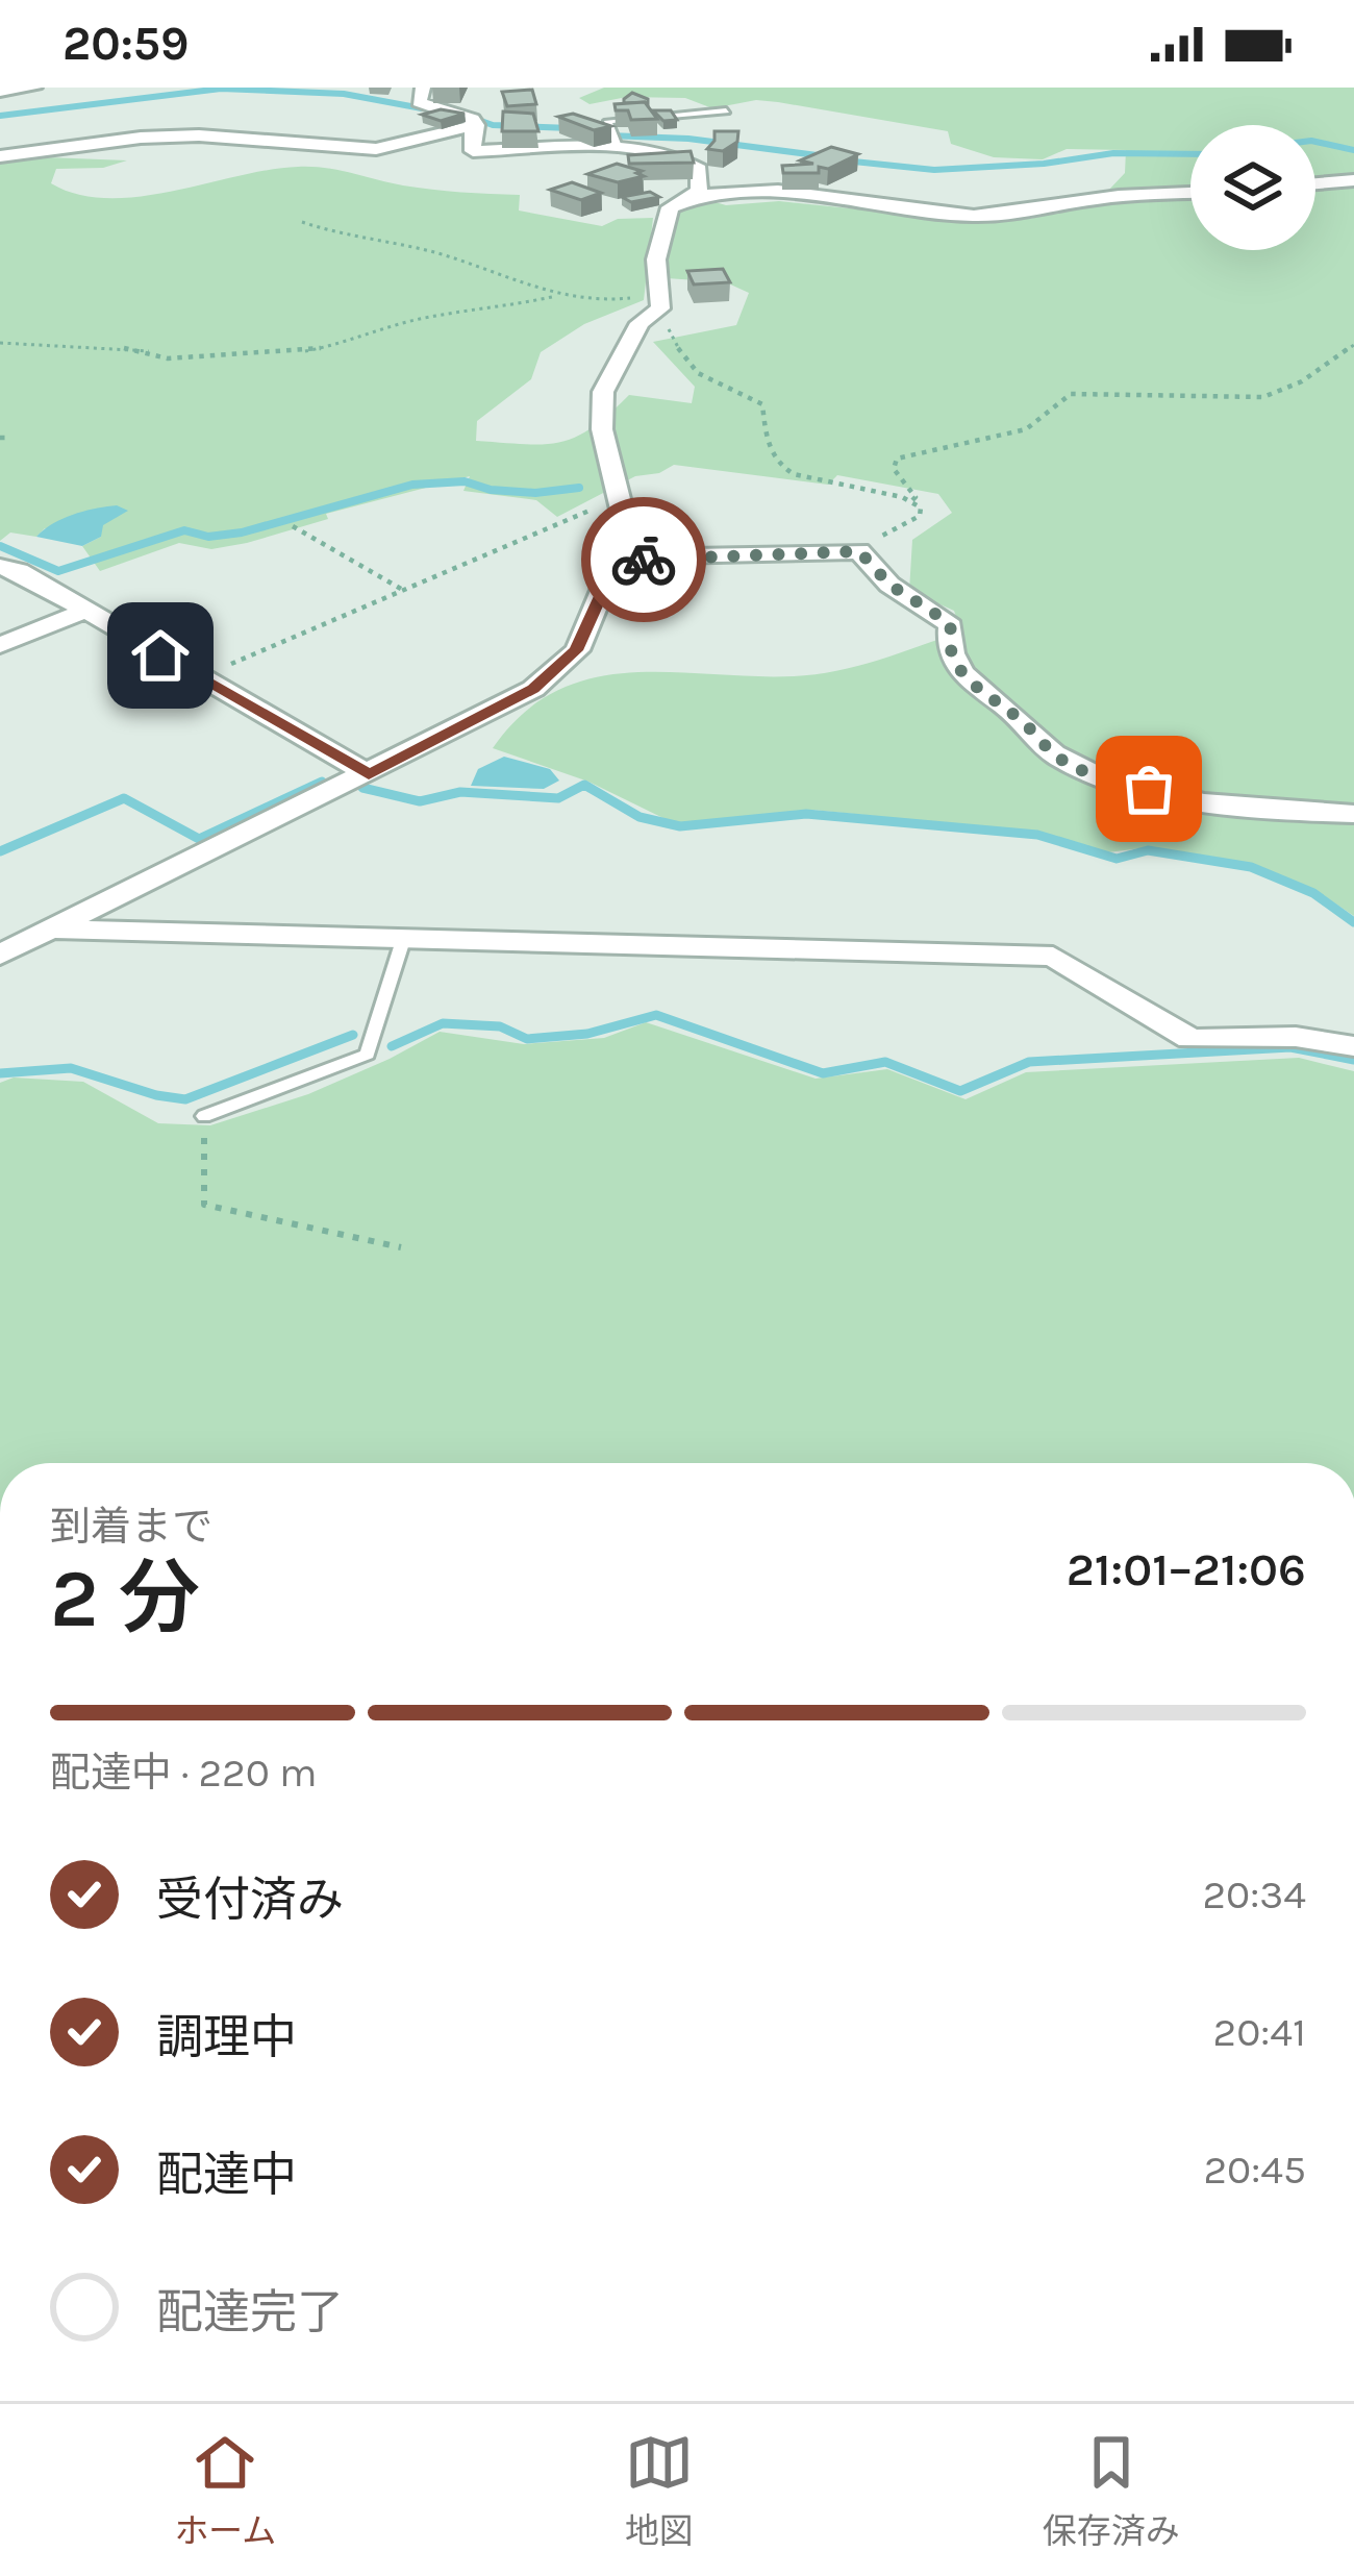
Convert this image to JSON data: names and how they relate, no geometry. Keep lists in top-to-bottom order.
{
  "page": {
    "status": "20:59",
    "heading": ["2 分", "到着まで", "21:01–21:06"],
    "bar": "配達中 · 220 m",
    "list": [
      ["受付済み", "20:34"],
      ["調理中", "20:41"],
      ["配達中", "20:45"],
      "配達完了"
    ],
    "tabs": ["ホーム", "地図", "保存済み"]
  }
}
